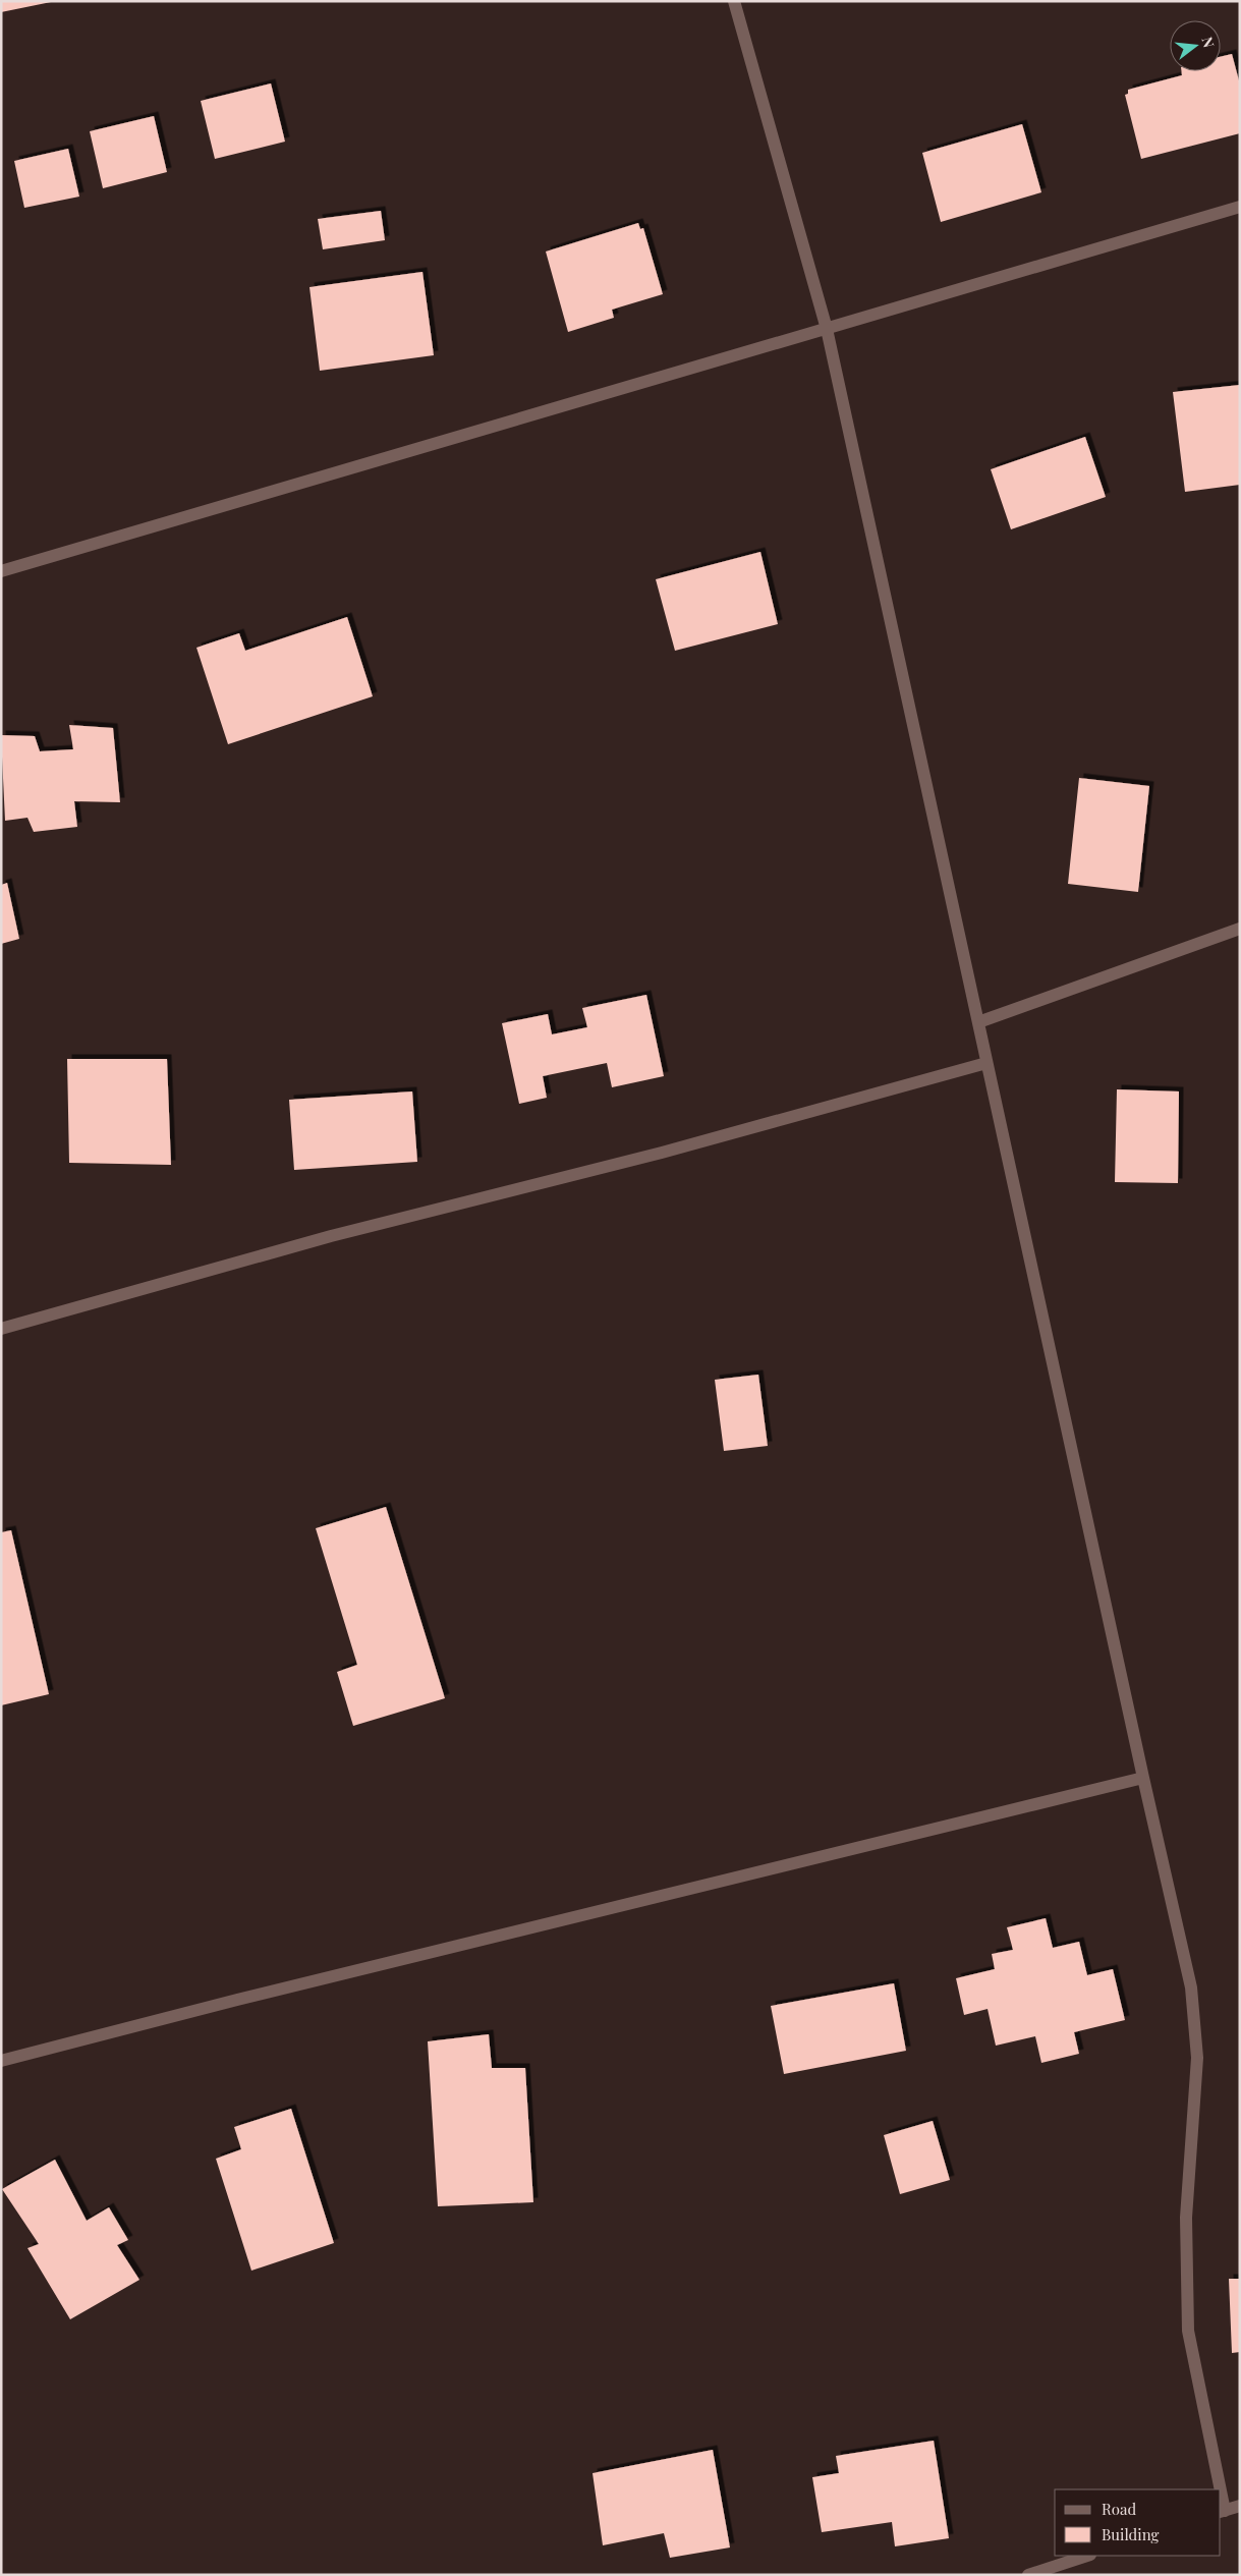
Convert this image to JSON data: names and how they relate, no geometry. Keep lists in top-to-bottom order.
{
  "legend": ["Road", "Building"],
  "north": "right"
}
